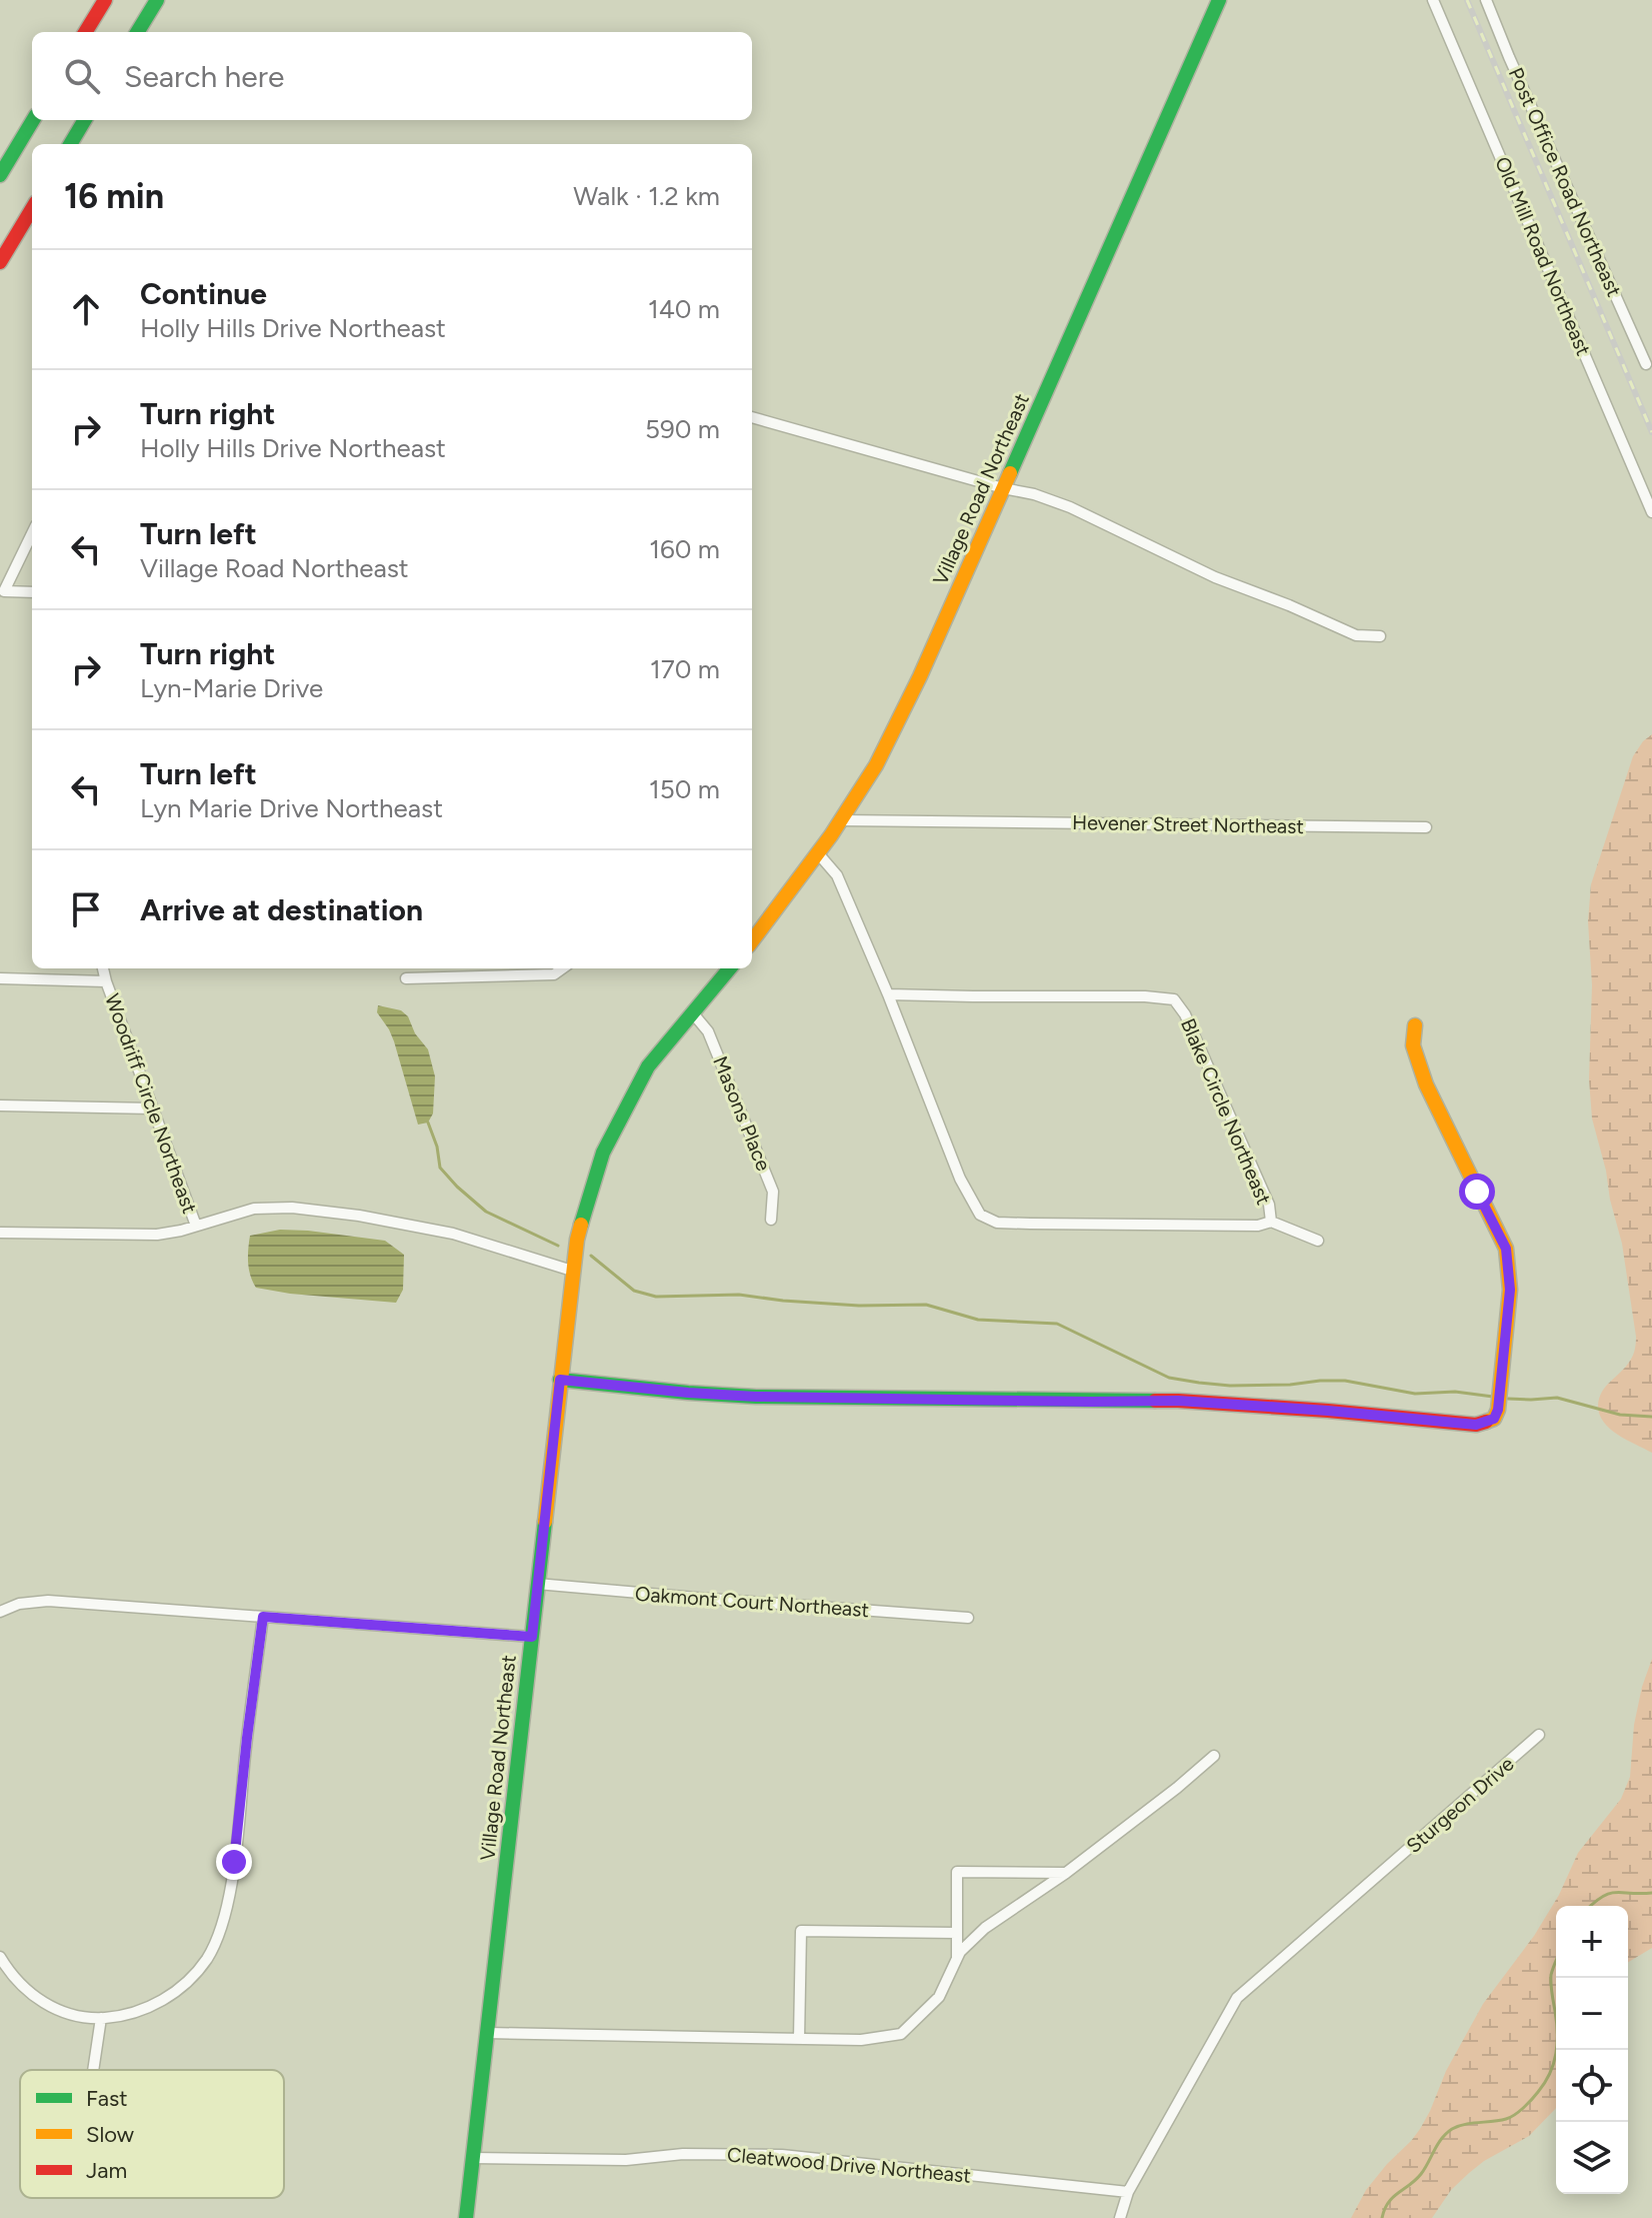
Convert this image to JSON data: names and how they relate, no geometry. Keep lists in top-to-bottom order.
{
  "streets": {
    "main road": ["Village Road Northeast"],
    "street": [
      "Post Office Road Northeast",
      "Old Mill Road Northeast",
      "Hevener Street Northeast",
      "Woodriff Circle Northeast",
      "Blake Circle Northeast",
      "Masons Place",
      "Oakmont Court Northeast",
      "Sturgeon Drive",
      "Cleatwood Drive Northeast"
    ]
  },
  "crossings": [
    ["Village Road Northeast", "Hevener Street Northeast"],
    ["Village Road Northeast", "Woodriff Circle Northeast"],
    ["Village Road Northeast", "Blake Circle Northeast"],
    ["Village Road Northeast", "Masons Place"],
    ["Village Road Northeast", "Oakmont Court Northeast"],
    ["Village Road Northeast", "Cleatwood Drive Northeast"],
    ["Sturgeon Drive", "Cleatwood Drive Northeast"]
  ],
  "legend": ["Fast", "Slow", "Jam"],
  "page": {
    "search": "Search here",
    "heading": ["16 min", "Walk · 1.2 km"],
    "list": [
      ["Continue", "Holly Hills Drive Northeast", "140 m"],
      ["Turn right", "Holly Hills Drive Northeast", "590 m"],
      ["Turn left", "Village Road Northeast", "160 m"],
      ["Turn right", "Lyn-Marie Drive", "170 m"],
      ["Turn left", "Lyn Marie Drive Northeast", "150 m"],
      "Arrive at destination"
    ],
    "map_buttons": ["+", "−"]
  }
}
